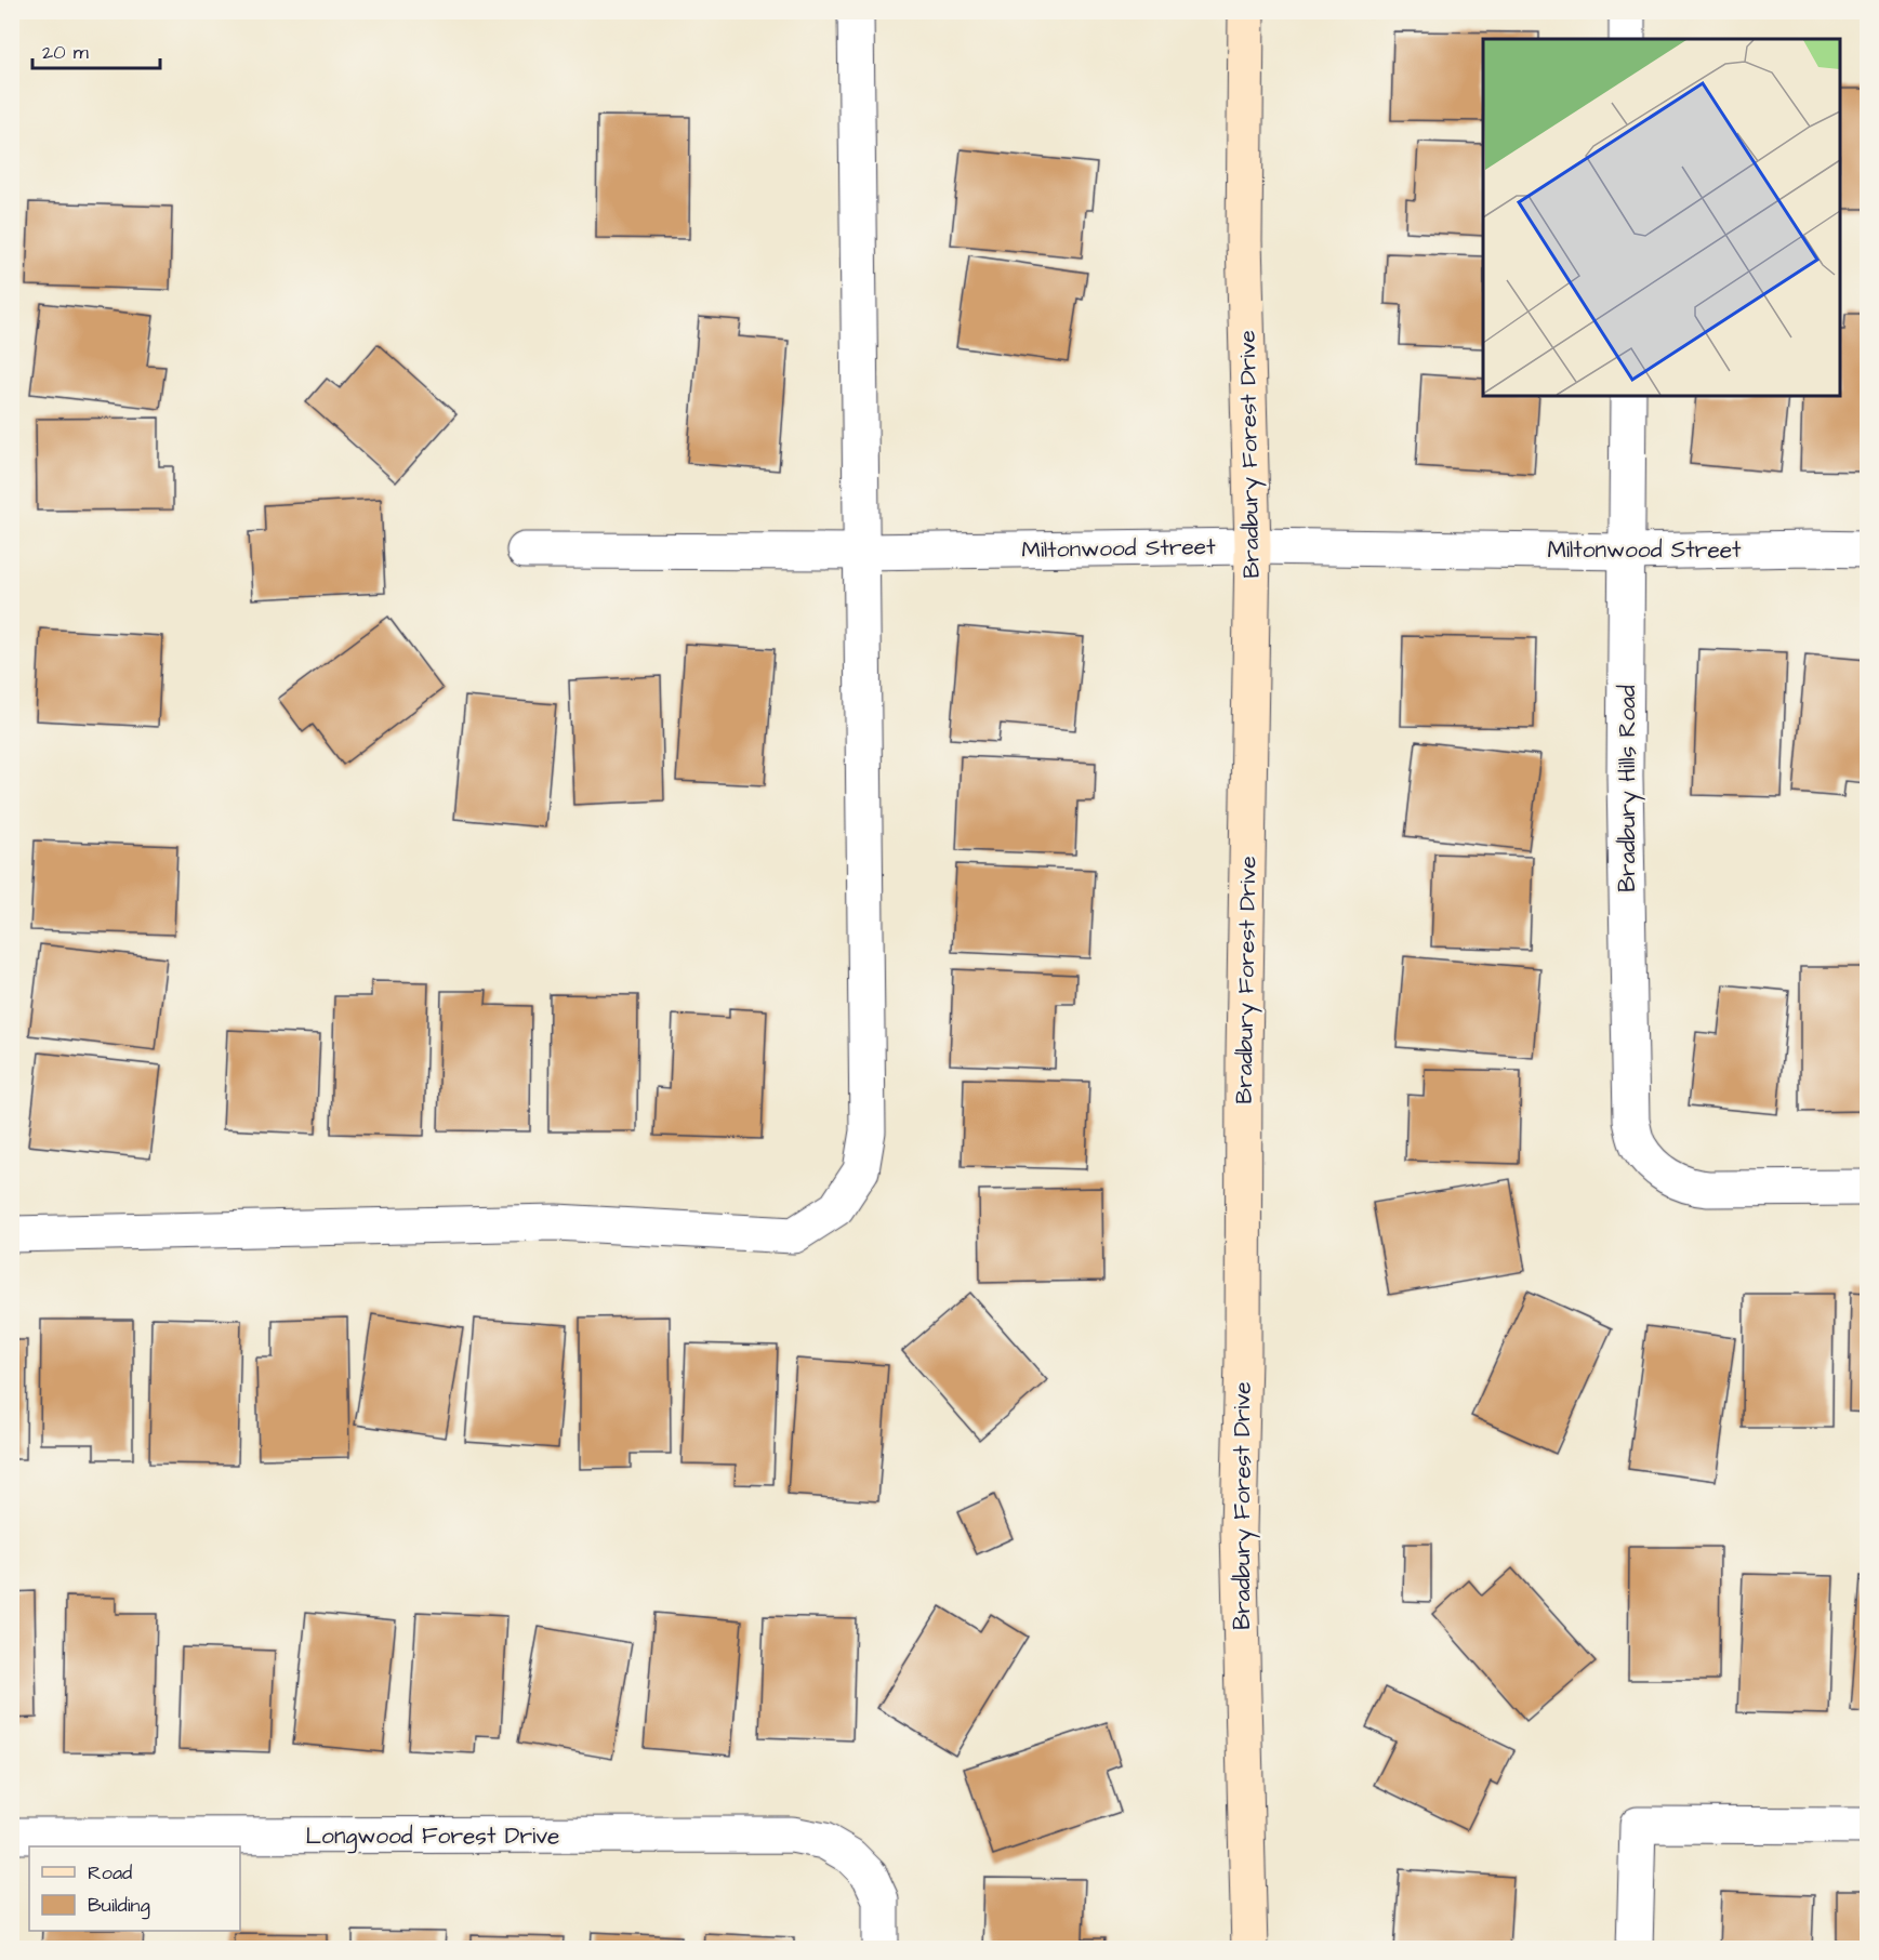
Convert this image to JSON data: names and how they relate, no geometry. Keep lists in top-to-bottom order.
{
  "streets": {
    "street": [
      "Bradbury Forest Drive",
      "Miltonwood Street",
      "Bradbury Hills Road",
      "Longwood Forest Drive"
    ]
  },
  "crossings": [
    ["Bradbury Forest Drive", "Miltonwood Street"],
    ["Miltonwood Street", "Bradbury Hills Road"]
  ],
  "legend": ["Road", "Building"],
  "scale_bar": "20 m"
}
